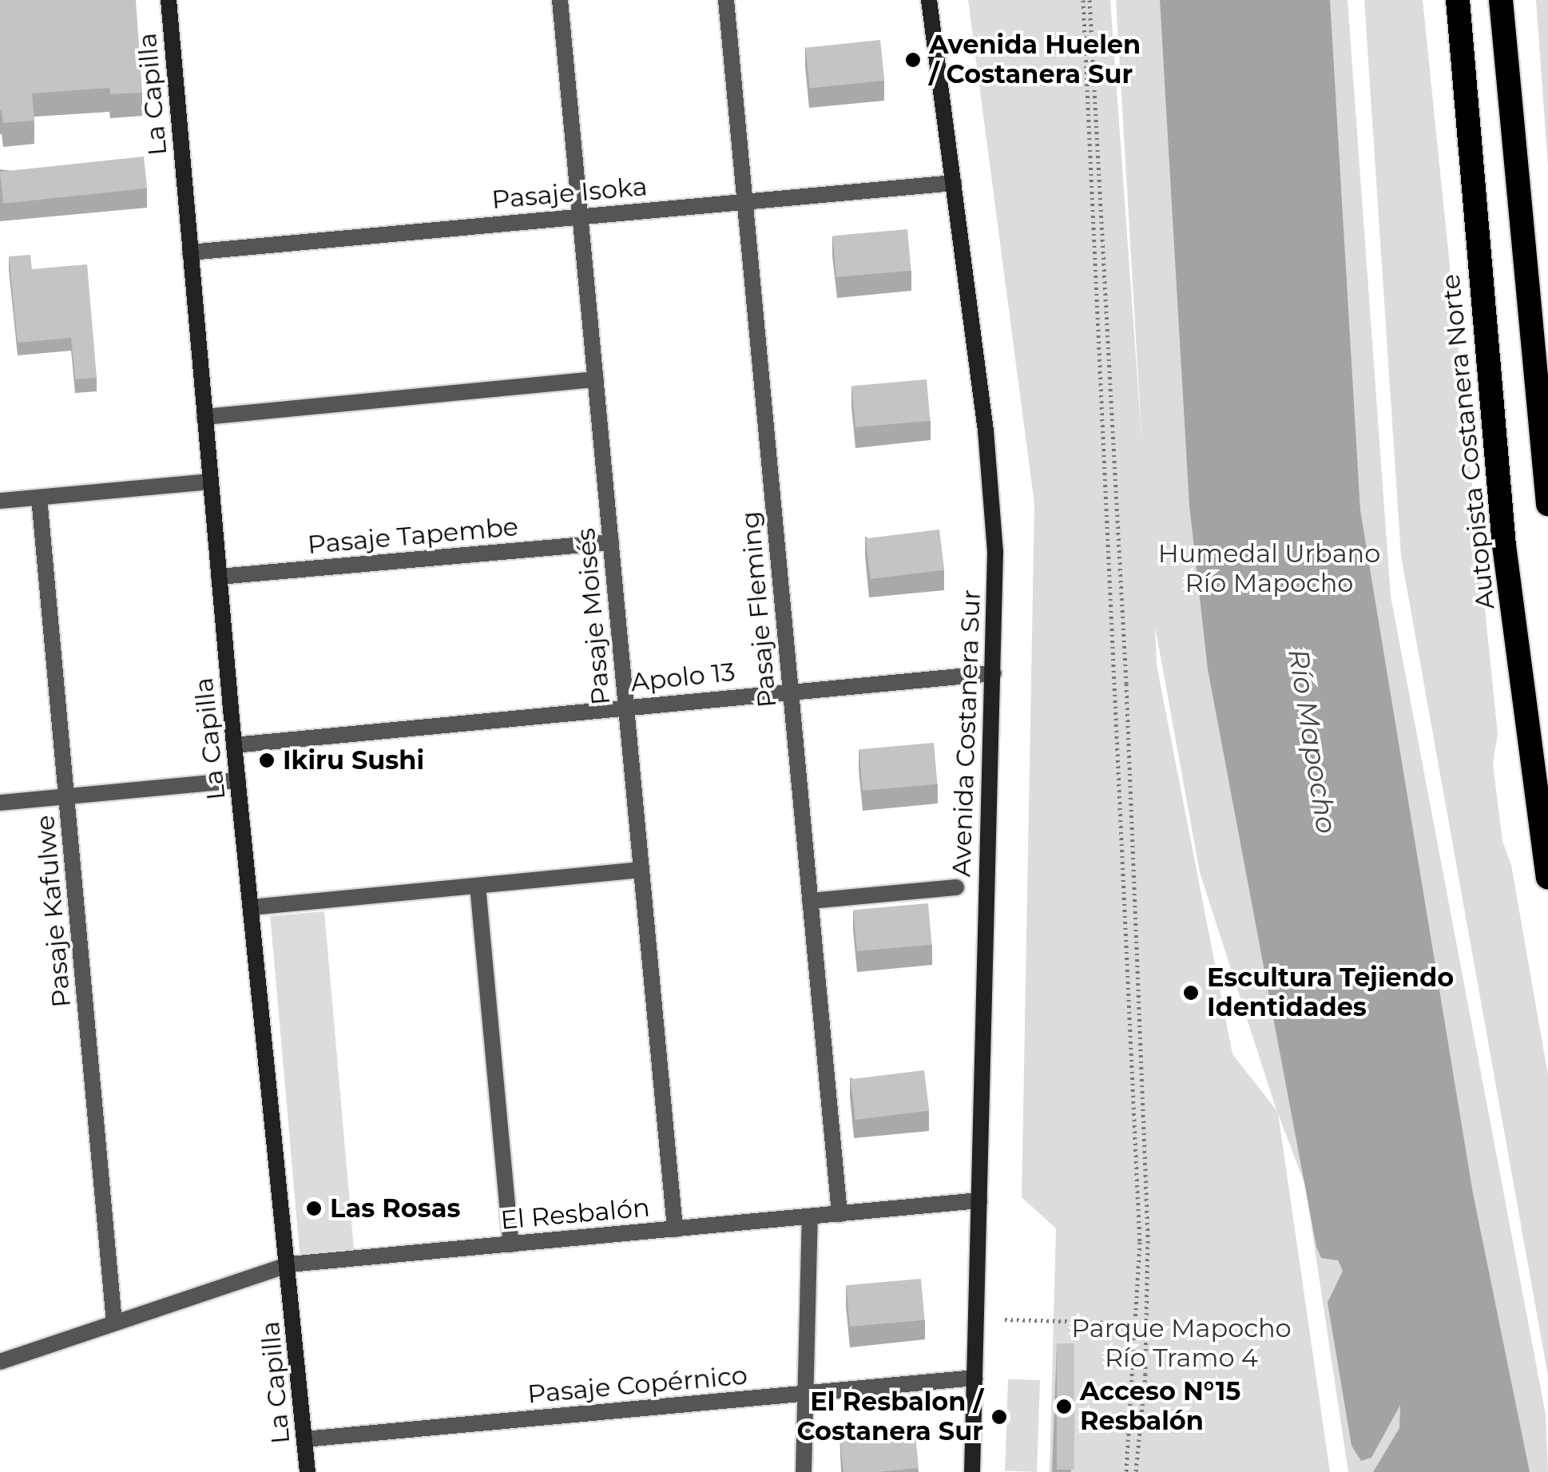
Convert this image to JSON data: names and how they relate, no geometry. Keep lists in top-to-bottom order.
{
  "streets": {
    "highway": ["Autopista Costanera Norte"],
    "street": [
      "La Capilla",
      "Pasaje Isoka",
      "Pasaje Tapembe",
      "Pasaje Fleming",
      "Pasaje Moisés",
      "Apolo 13",
      "Avenida Costanera Sur",
      "Pasaje Kafulwe",
      "El Resbalón",
      "Pasaje Copérnico"
    ]
  },
  "crossings": [
    ["La Capilla", "Pasaje Isoka"],
    ["La Capilla", "Pasaje Tapembe"],
    ["La Capilla", "Apolo 13"],
    ["La Capilla", "El Resbalón"],
    ["La Capilla", "Pasaje Copérnico"],
    ["Pasaje Isoka", "Pasaje Fleming"],
    ["Pasaje Isoka", "Pasaje Moisés"],
    ["Pasaje Isoka", "Avenida Costanera Sur"],
    ["Pasaje Tapembe", "Pasaje Moisés"],
    ["Pasaje Fleming", "Apolo 13"],
    ["Pasaje Fleming", "El Resbalón"],
    ["Pasaje Moisés", "Apolo 13"],
    ["Pasaje Moisés", "El Resbalón"],
    ["Apolo 13", "Avenida Costanera Sur"],
    ["Avenida Costanera Sur", "El Resbalón"],
    ["Avenida Costanera Sur", "Pasaje Copérnico"],
    ["Pasaje Kafulwe", "El Resbalón"]
  ],
  "water": ["Río Mapocho"],
  "parks": ["Humedal Urbano Río Mapocho", "Parque Mapocho Río Tramo 4"],
  "places": [
    "Avenida Huelen / Costanera Sur",
    "Ikiru Sushi",
    "Escultura Tejiendo Identidades",
    "Las Rosas",
    "Acceso N°15 Resbalón",
    "El Resbalon / Costanera Sur"
  ]
}
